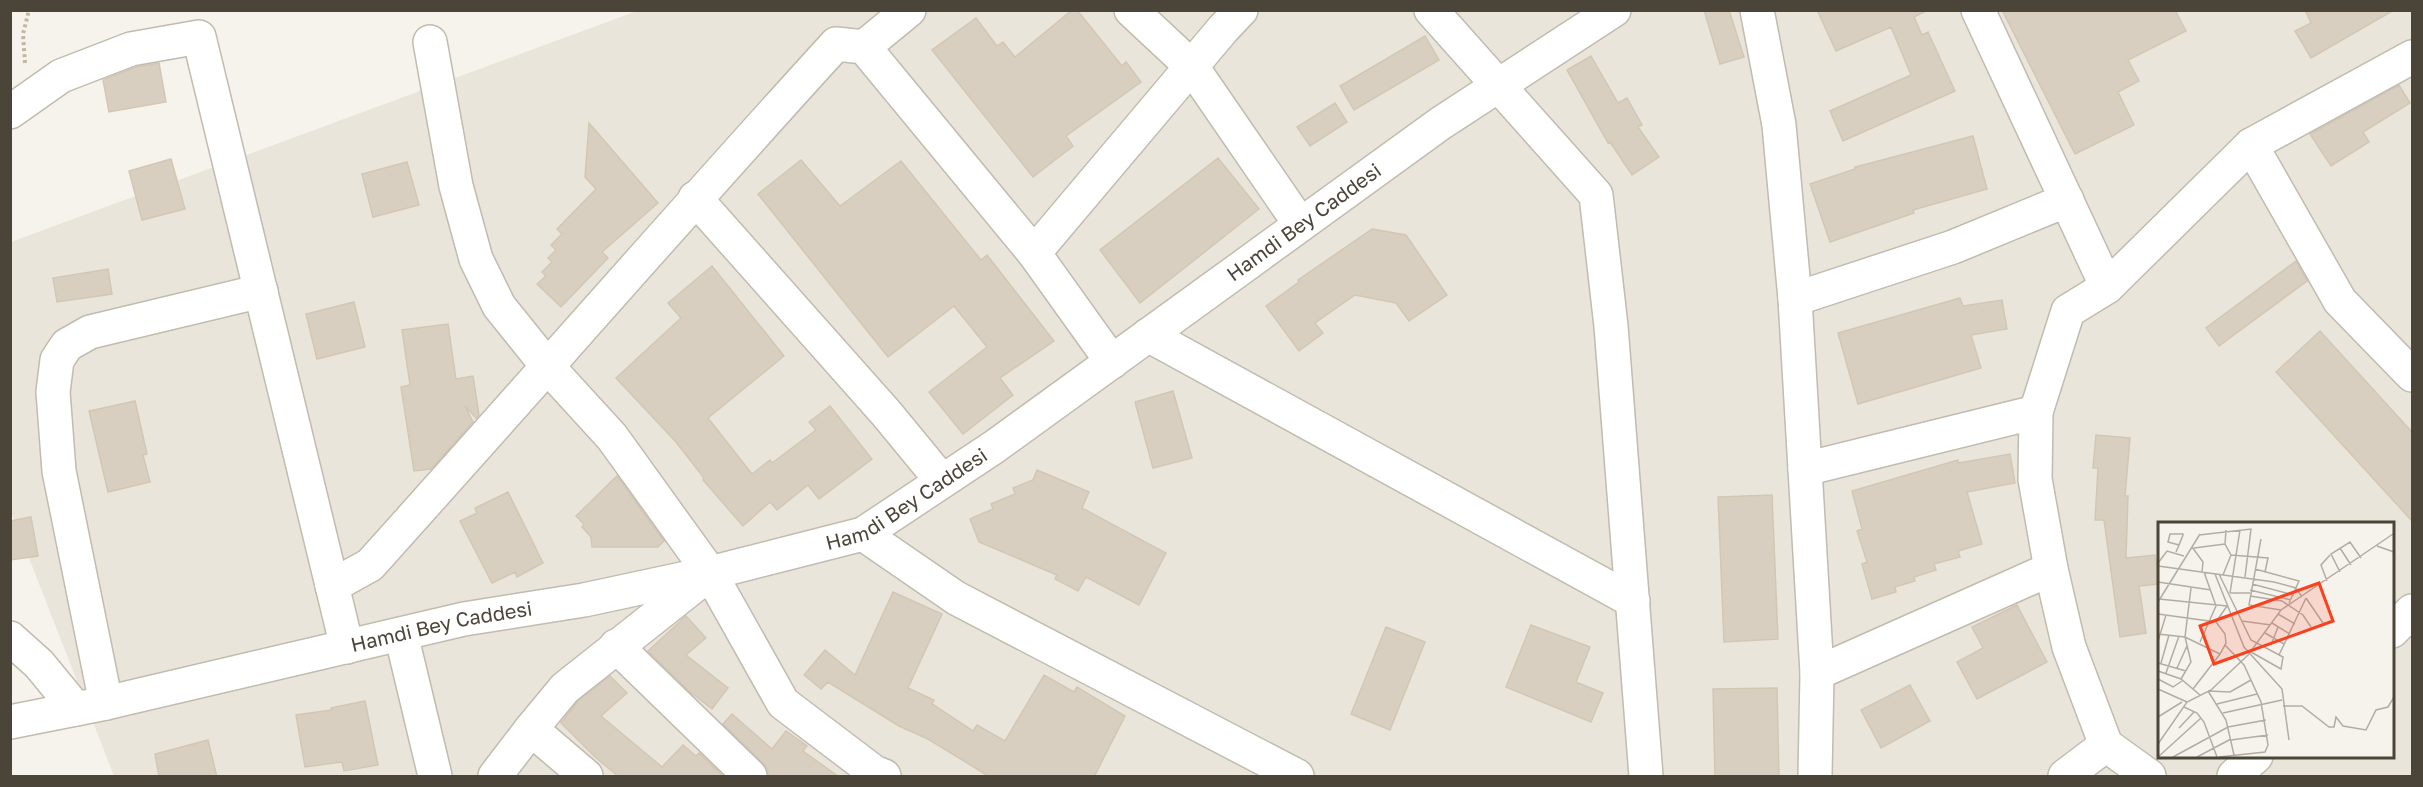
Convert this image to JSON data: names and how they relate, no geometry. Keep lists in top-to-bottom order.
{
  "streets": {
    "street": ["Hamdi Bey Caddesi"]
  }
}
